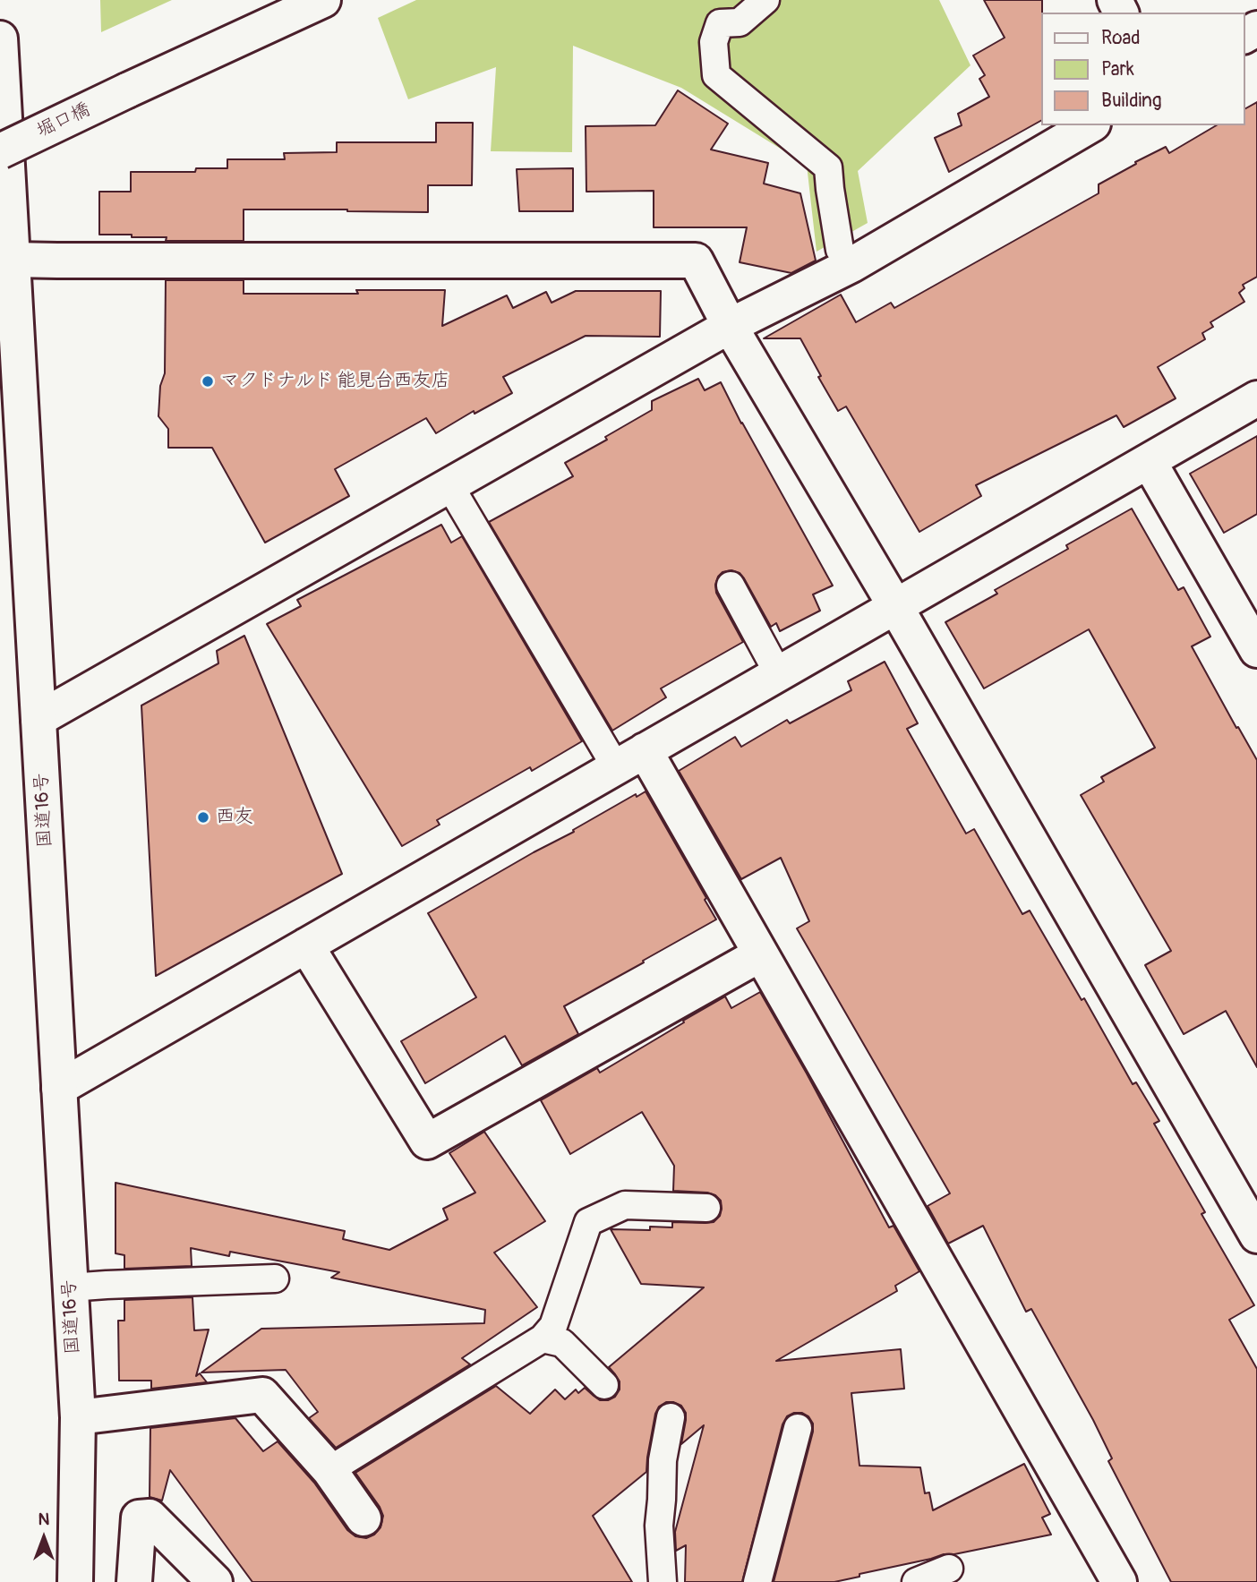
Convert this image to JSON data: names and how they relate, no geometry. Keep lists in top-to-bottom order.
{
  "streets": {
    "main road": ["堀口橋", "国道16号"]
  },
  "places": ["マクドナルド 能見台西友店", "西友"],
  "legend": ["Road", "Park", "Building"],
  "north": "top"
}
